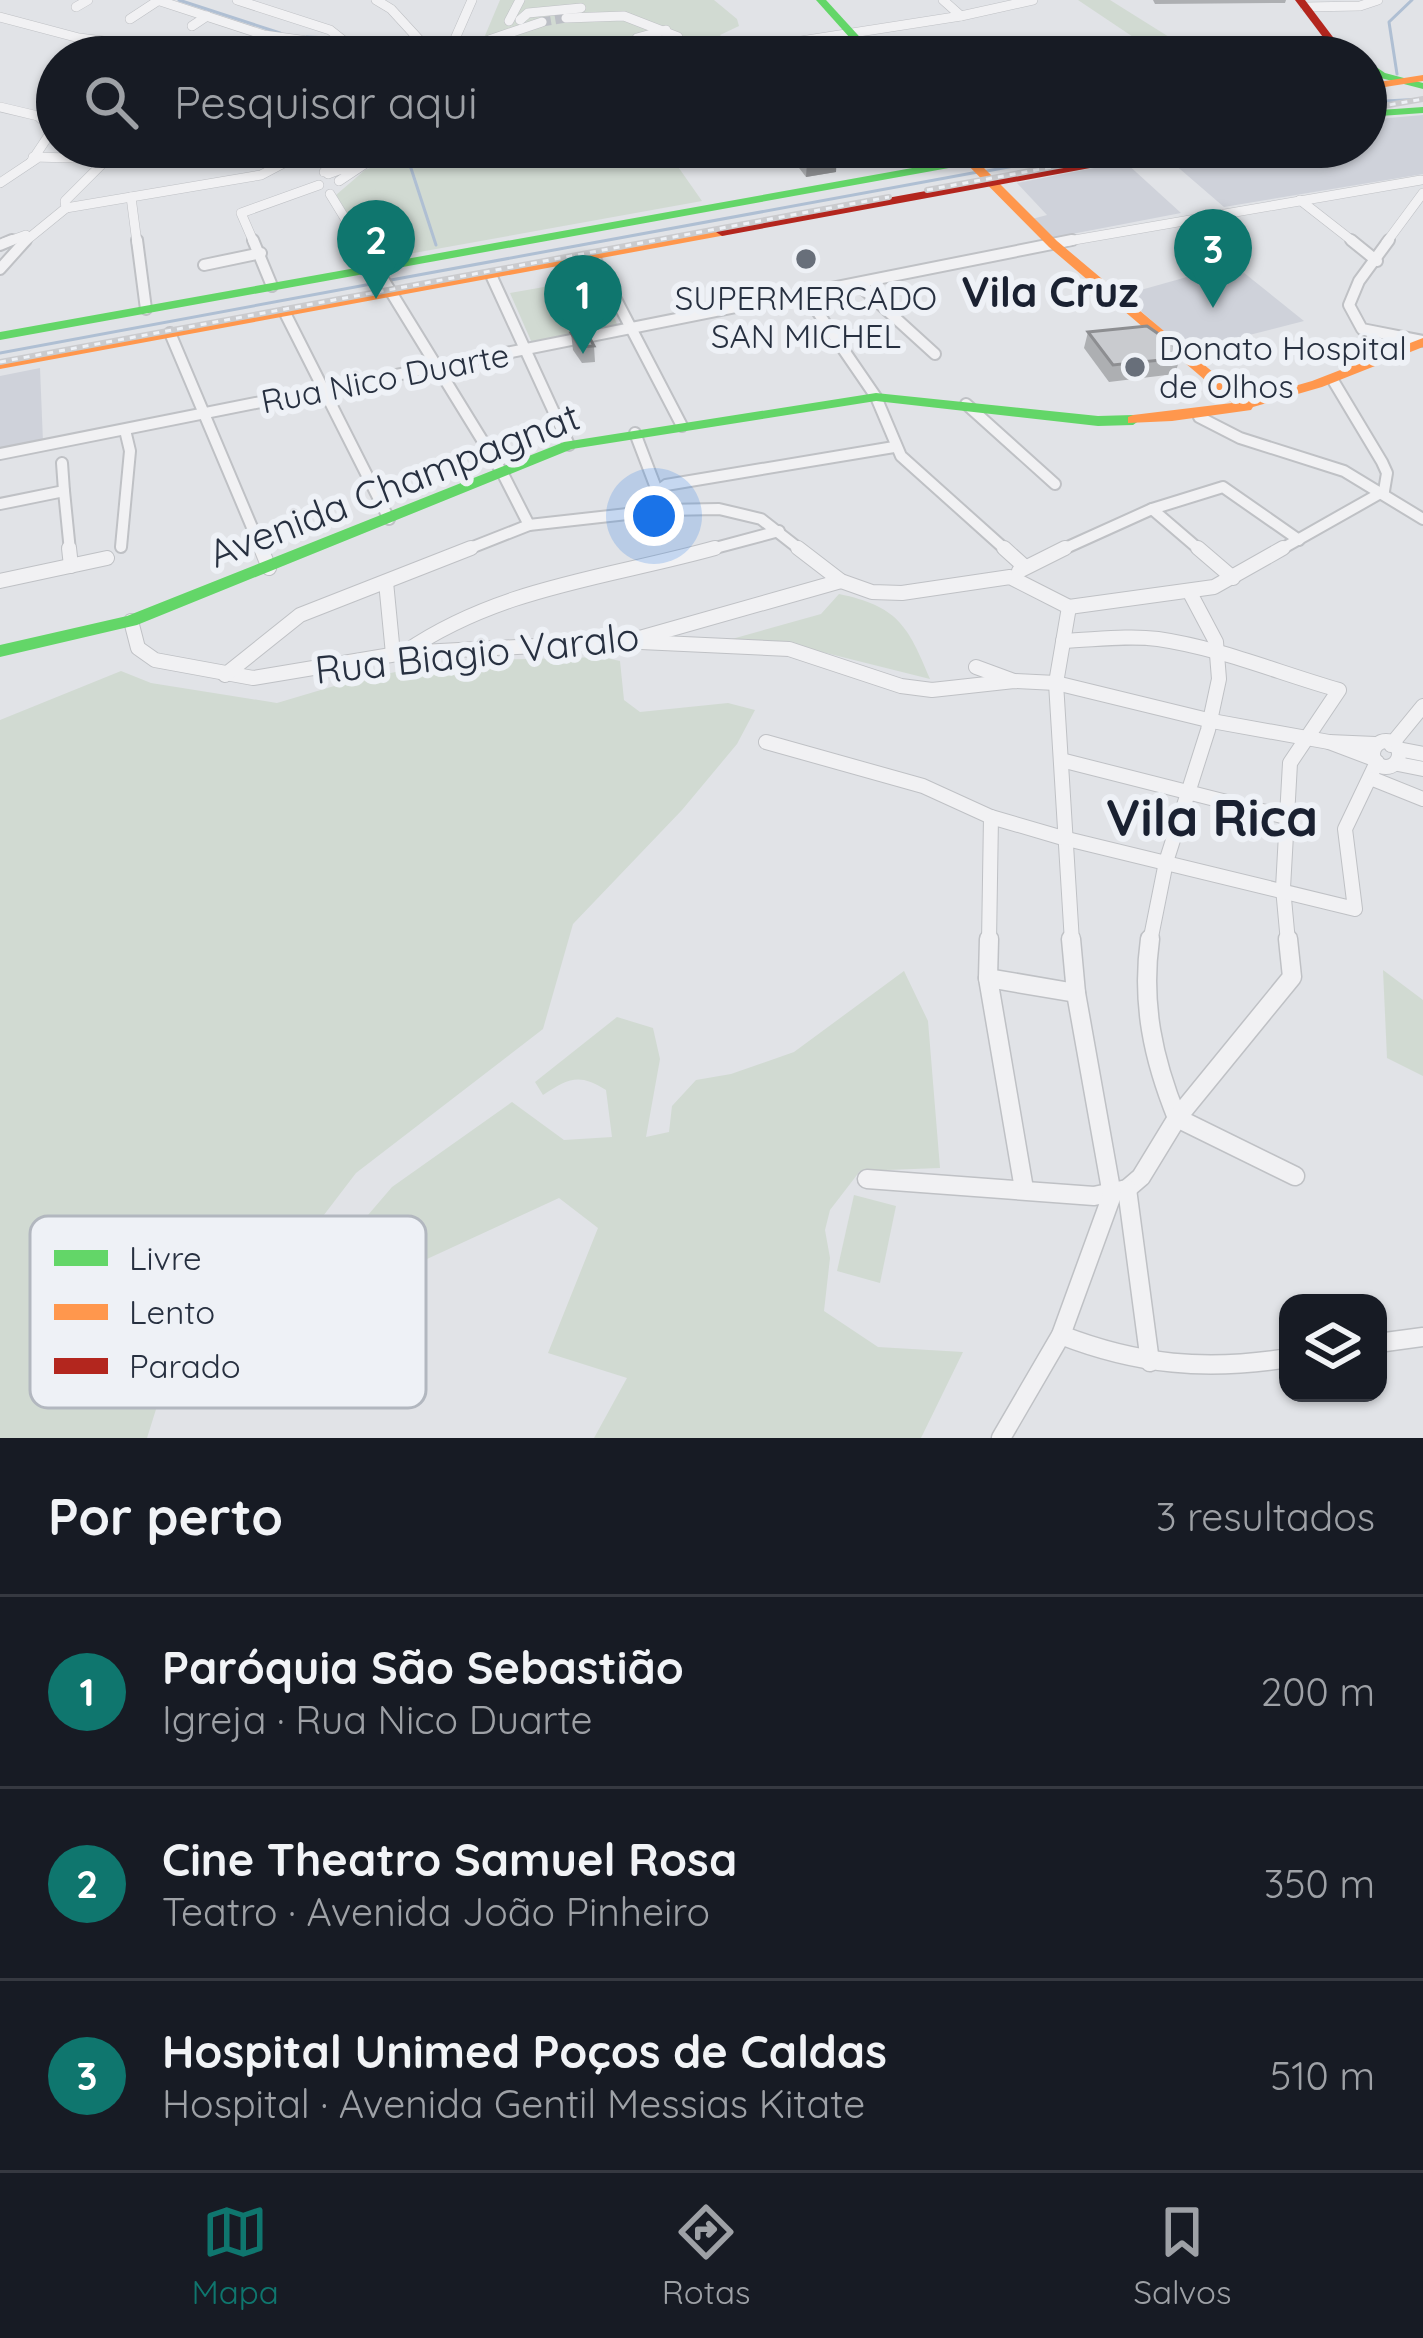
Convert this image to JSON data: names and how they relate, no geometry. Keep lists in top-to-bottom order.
{
  "streets": {
    "main road": ["Avenida Champagnat"],
    "street": ["Rua Nico Duarte", "Rua Biagio Varalo"]
  },
  "crossings": [
    ["Avenida Champagnat", "Rua Biagio Varalo"]
  ],
  "districts": ["Vila Cruz", "Vila Rica"],
  "places": ["SUPERMERCADO SAN MICHEL", "Donato Hospital de Olhos"],
  "legend": ["Livre", "Lento", "Parado"],
  "page": {
    "search": "Pesquisar aqui",
    "pins": ["2", "3", "1"],
    "heading": ["Por perto", "3 resultados"],
    "list": [
      {
        "mark": "1",
        "name": "Paróquia São Sebastião",
        "note": "Igreja · Rua Nico Duarte",
        "value": "200 m"
      },
      {
        "mark": "2",
        "name": "Cine Theatro Samuel Rosa",
        "note": "Teatro · Avenida João Pinheiro",
        "value": "350 m"
      },
      {
        "mark": "3",
        "name": "Hospital Unimed Poços de Caldas",
        "note": "Hospital · Avenida Gentil Messias Kitate",
        "value": "510 m"
      }
    ],
    "nav": ["Mapa", "Rotas", "Salvos"]
  }
}
